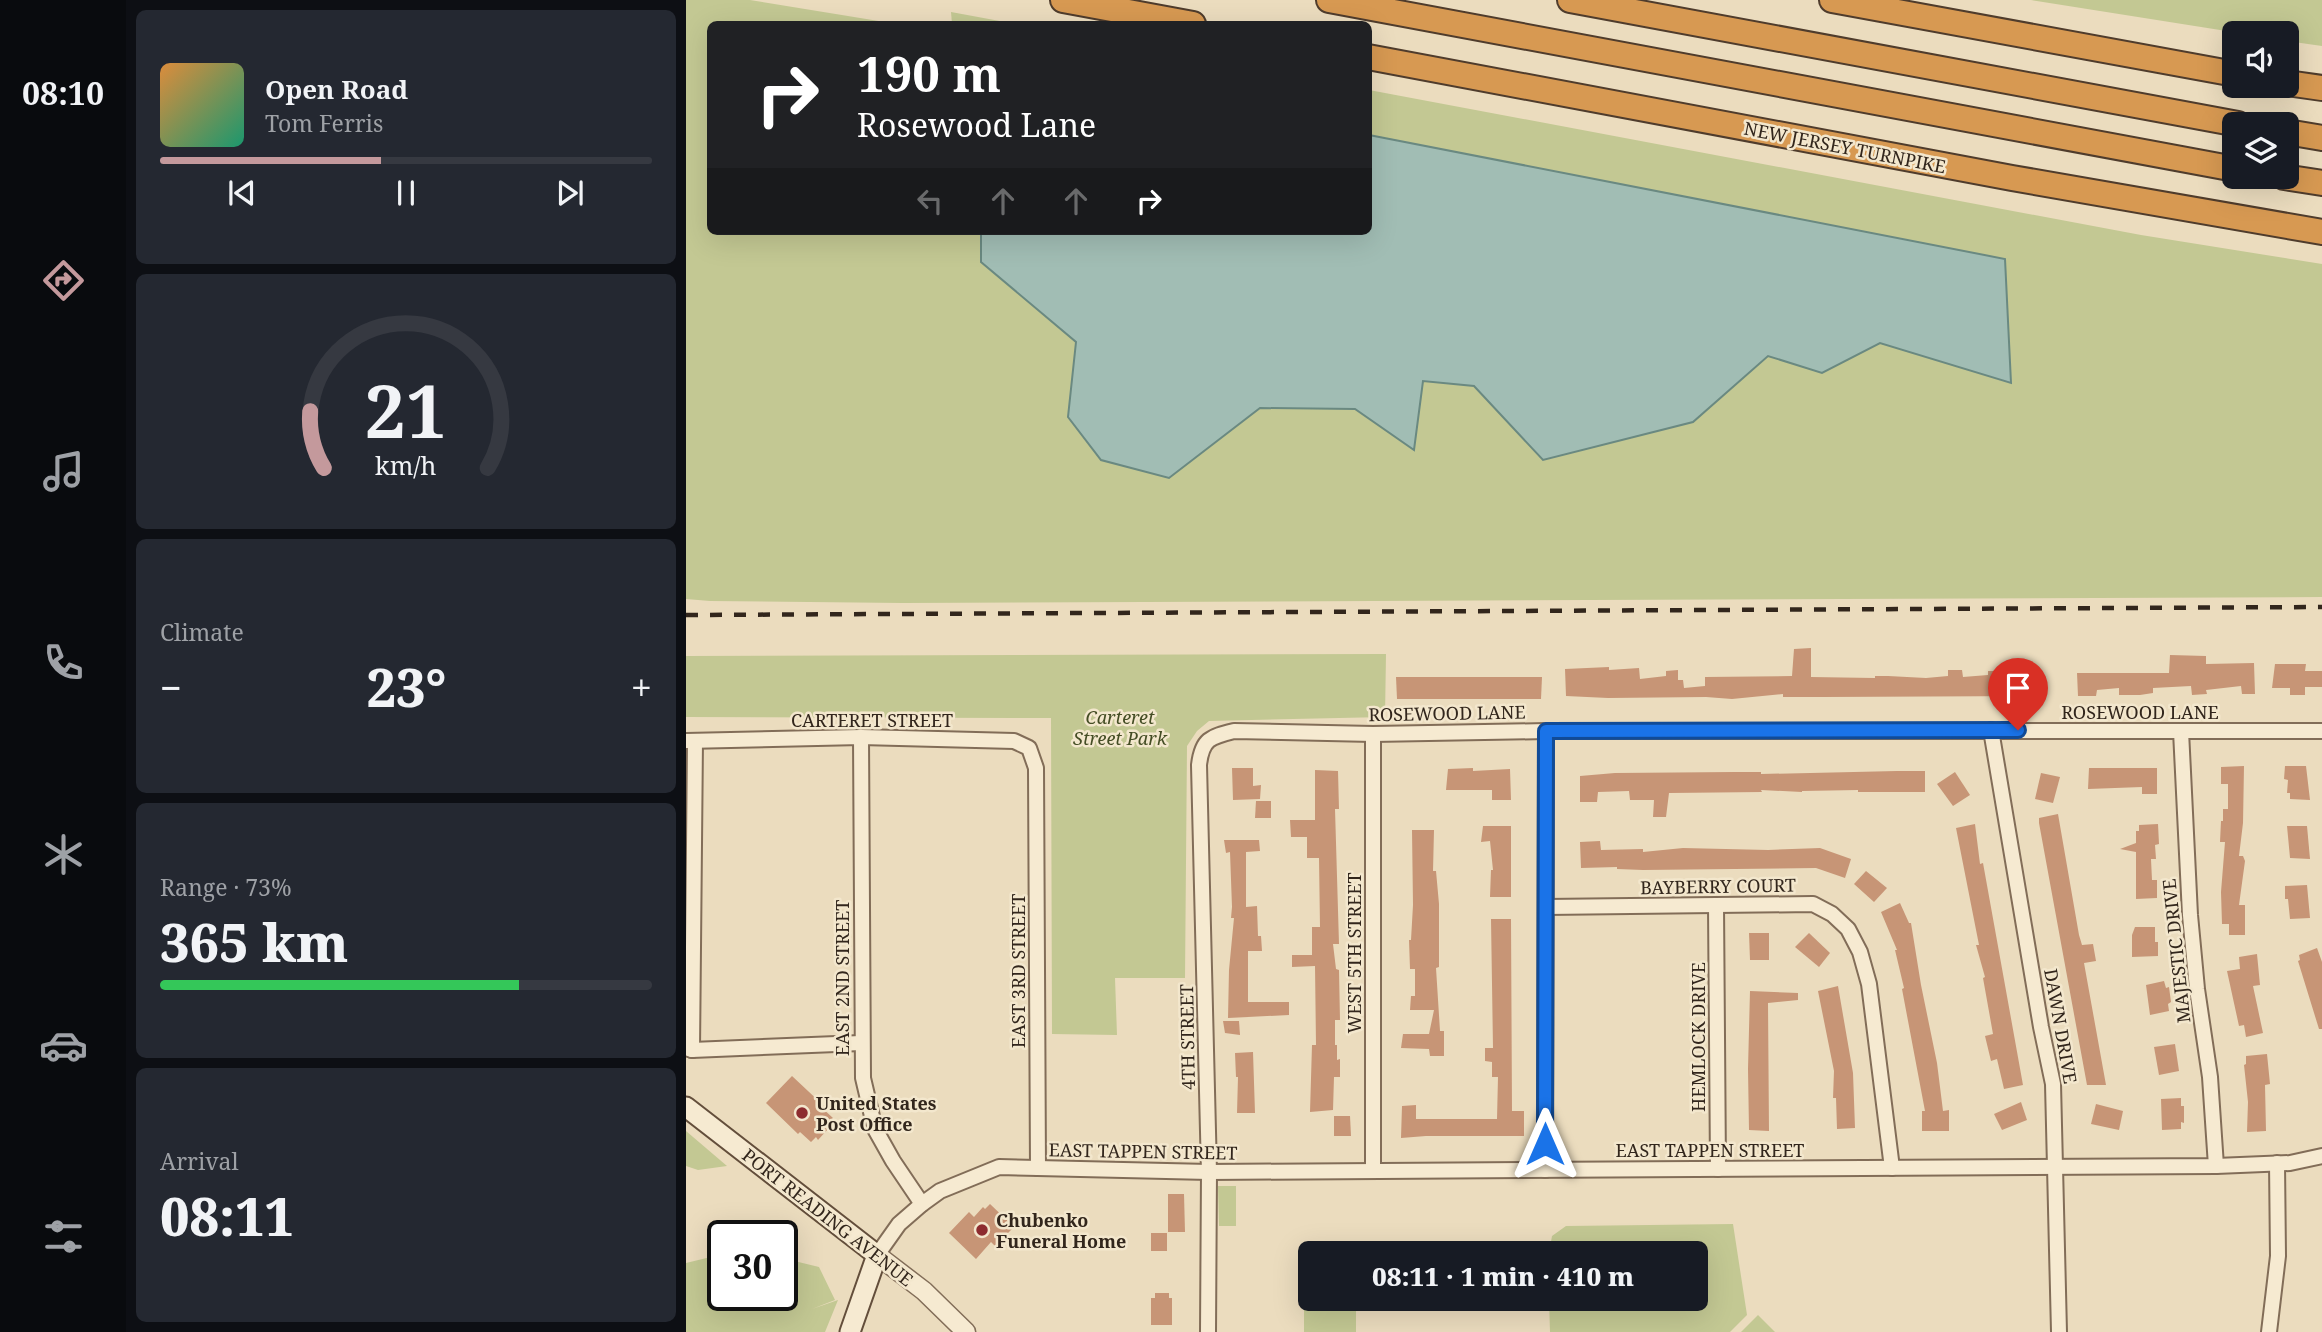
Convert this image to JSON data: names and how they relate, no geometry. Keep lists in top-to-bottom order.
{
  "streets": {
    "highway": ["NEW JERSEY TURNPIKE"],
    "main road": ["PORT READING AVENUE"],
    "street": [
      "ROSEWOOD LANE",
      "CARTERET STREET",
      "BAYBERRY COURT",
      "MAJESTIC DRIVE",
      "WEST 5TH STREET",
      "EAST 3RD STREET",
      "EAST 2ND STREET",
      "DAWN DRIVE",
      "4TH STREET",
      "HEMLOCK DRIVE",
      "EAST TAPPEN STREET"
    ]
  },
  "crossings": [
    ["ROSEWOOD LANE", "MAJESTIC DRIVE"],
    ["ROSEWOOD LANE", "WEST 5TH STREET"],
    ["ROSEWOOD LANE", "DAWN DRIVE"],
    ["ROSEWOOD LANE", "4TH STREET"],
    ["CARTERET STREET", "EAST 3RD STREET"],
    ["CARTERET STREET", "EAST 2ND STREET"],
    ["BAYBERRY COURT", "HEMLOCK DRIVE"],
    ["BAYBERRY COURT", "EAST TAPPEN STREET"],
    ["MAJESTIC DRIVE", "EAST TAPPEN STREET"],
    ["WEST 5TH STREET", "EAST TAPPEN STREET"],
    ["EAST 3RD STREET", "EAST TAPPEN STREET"],
    ["EAST 2ND STREET", "EAST TAPPEN STREET"],
    ["DAWN DRIVE", "EAST TAPPEN STREET"],
    ["4TH STREET", "EAST TAPPEN STREET"],
    ["HEMLOCK DRIVE", "EAST TAPPEN STREET"],
    ["EAST TAPPEN STREET", "PORT READING AVENUE"]
  ],
  "parks": ["Carteret Street Park"],
  "places": ["United States Post Office", "Chubenko Funeral Home"],
  "page": {
    "tabs": "08:10",
    "turn": ["190 m", "Rosewood Lane"],
    "song": ["Open Road", "Tom Ferris"],
    "tile": [
      "Climate",
      ["Range · 73%", "365 km"],
      ["Arrival", "08:11"]
    ],
    "heat": ["−", "23°", "+"],
    "limit": "30",
    "trip": "08:11 · 1 min · 410 m",
    "gauge": ["21", "km/h"]
  }
}
